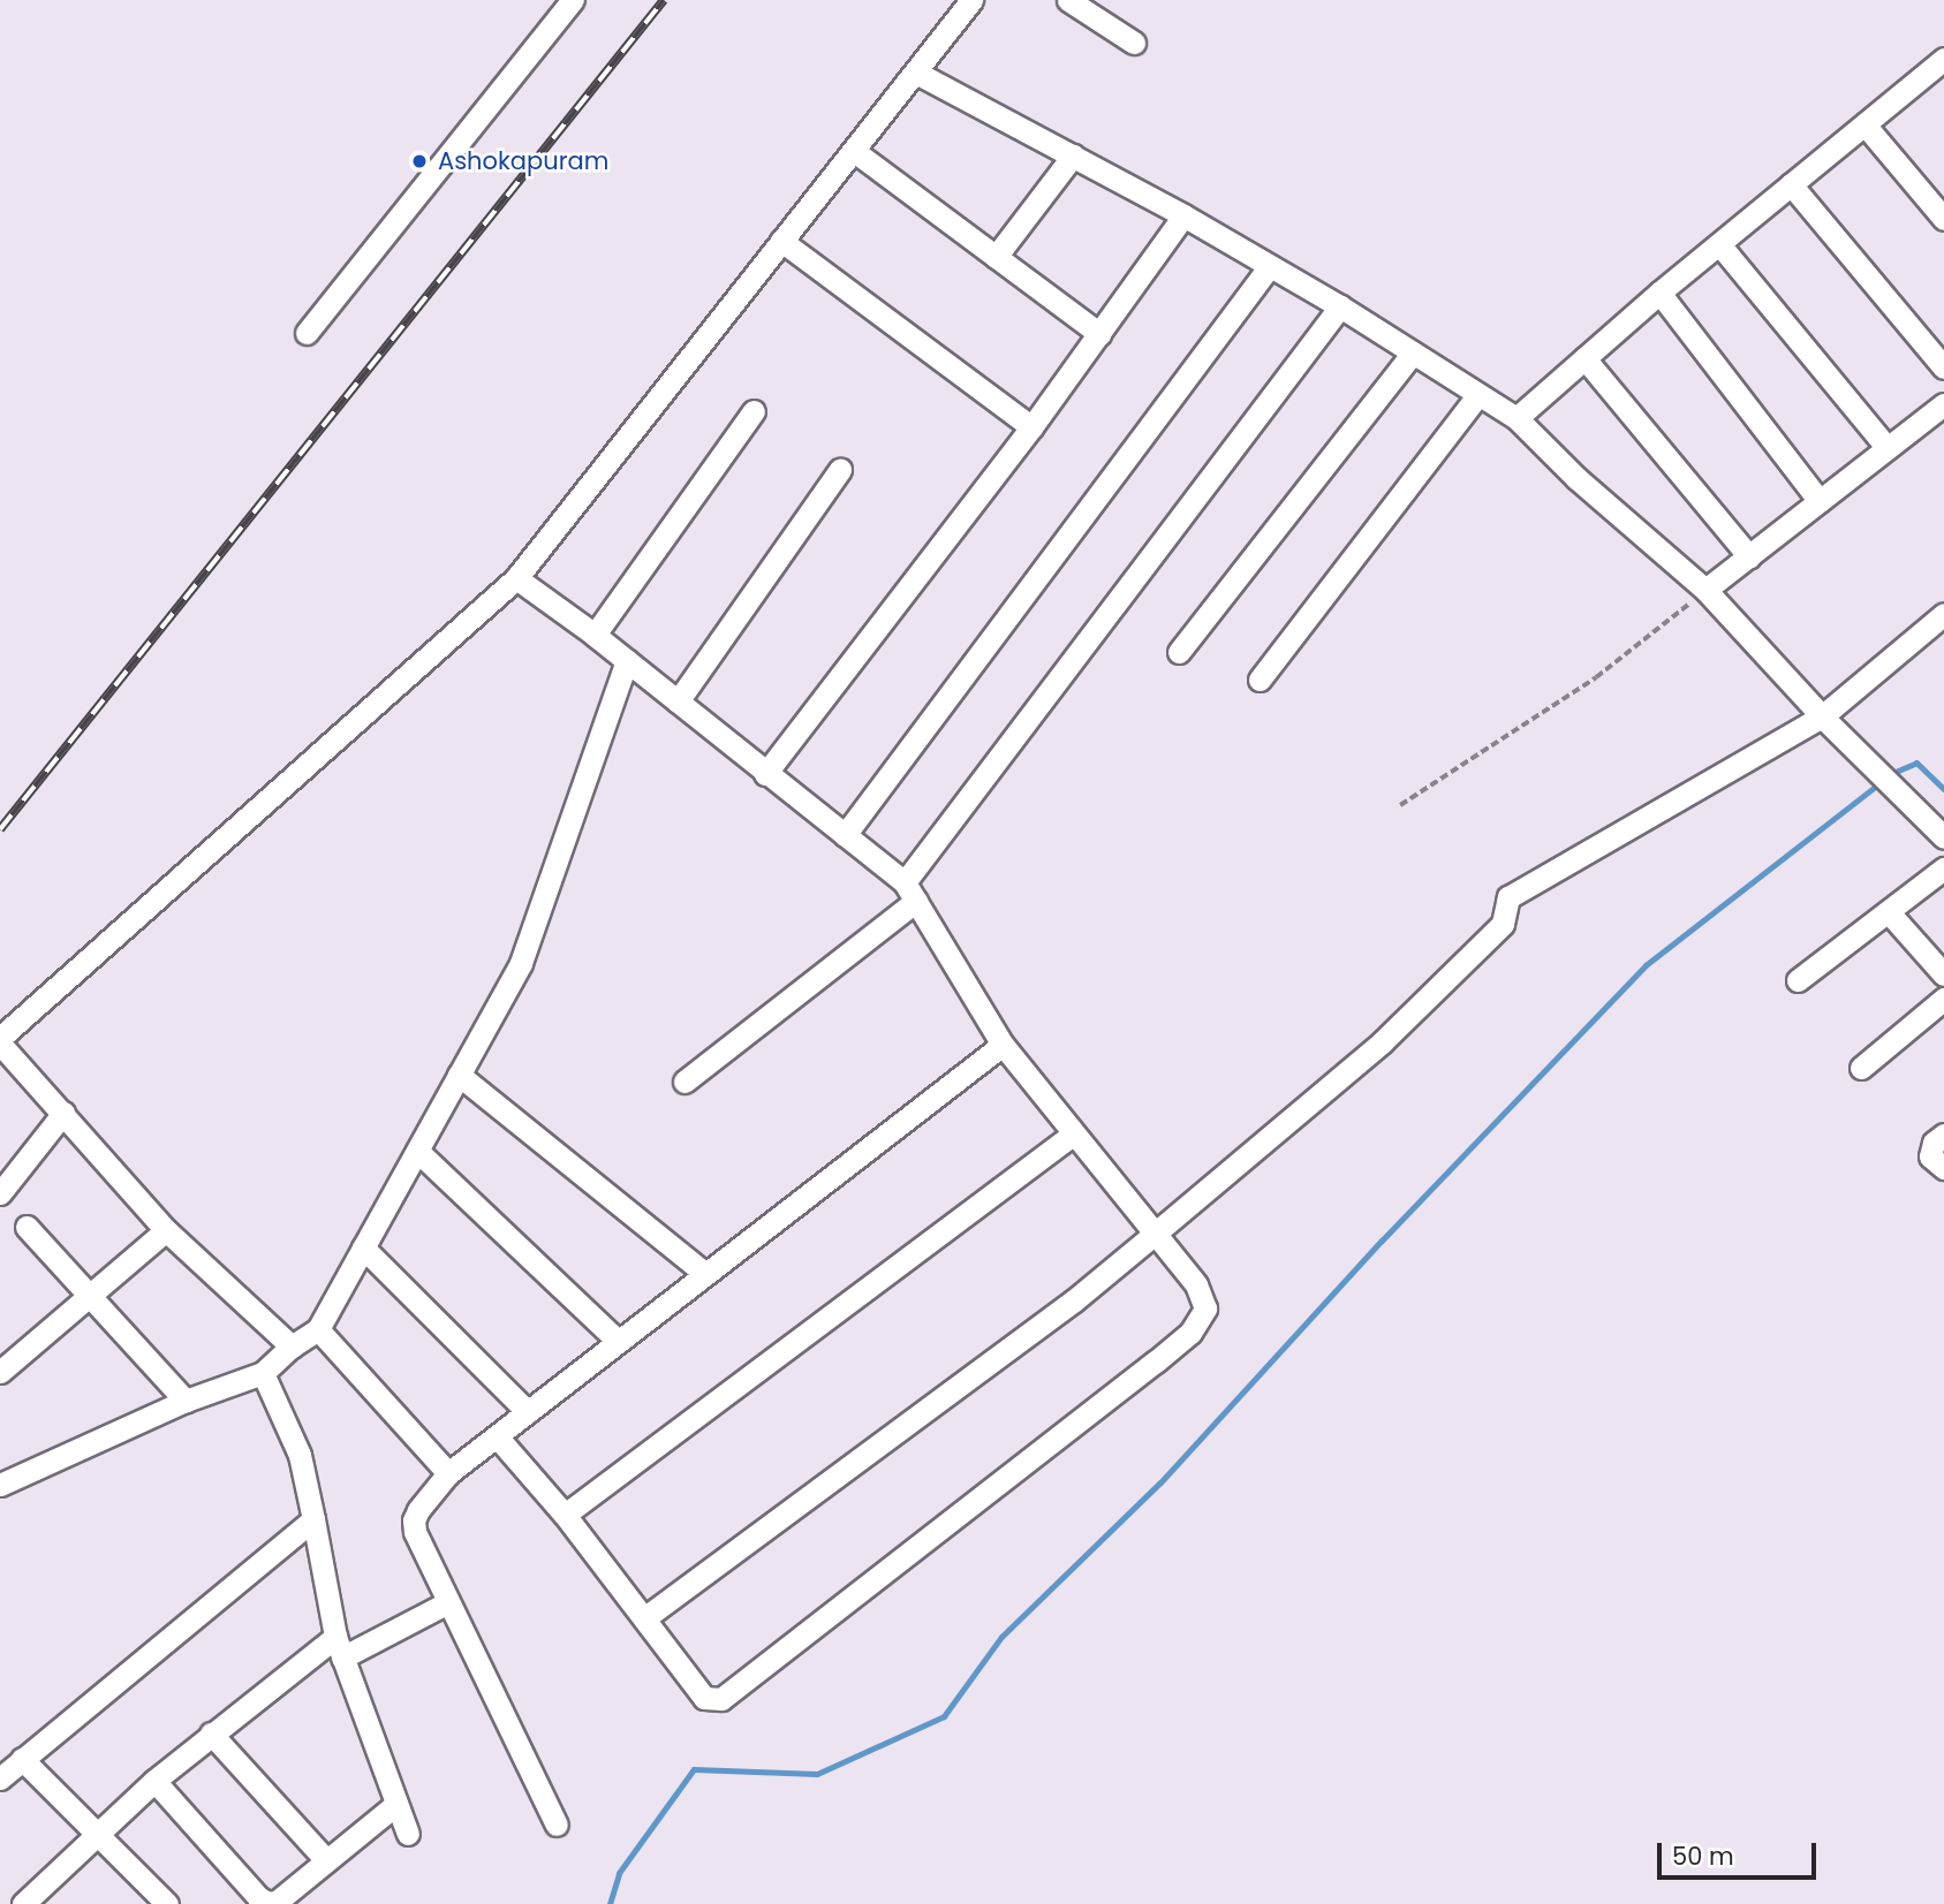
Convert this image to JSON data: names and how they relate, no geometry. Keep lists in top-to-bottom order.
{
  "places": ["Ashokapuram"],
  "scale_bar": "50 m"
}
